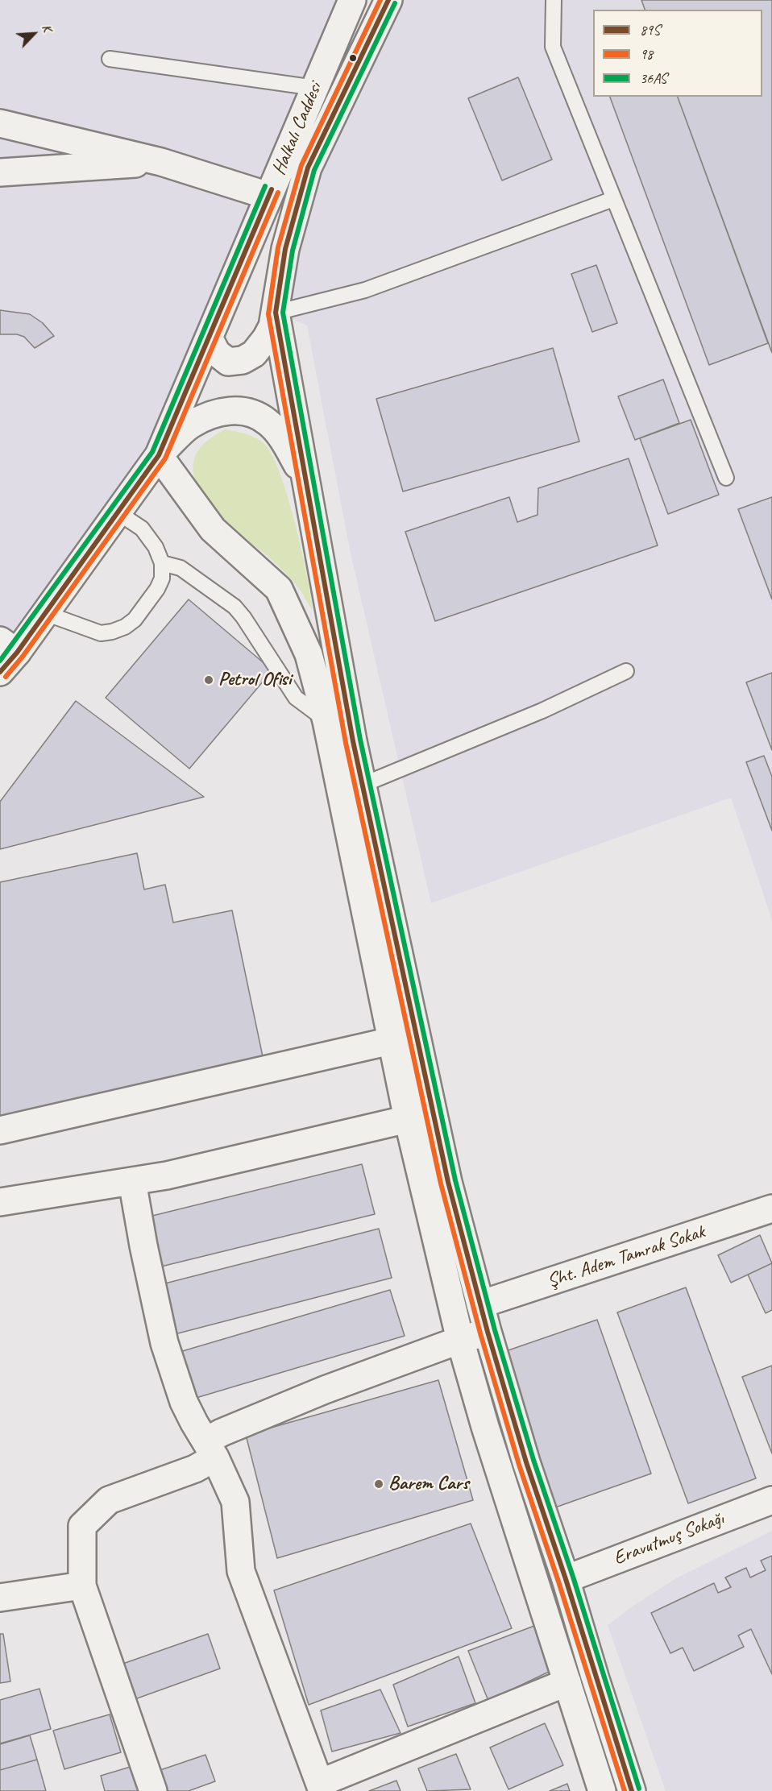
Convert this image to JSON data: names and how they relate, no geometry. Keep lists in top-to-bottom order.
{
  "streets": {
    "main road": ["Halkalı Caddesi", "Şht. Adem Tamrak Sokak", "Eravutmuş Sokağı"]
  },
  "places": ["Petrol Ofisi", "Barem Cars"],
  "lines": ["transit line 89S", "transit line 98", "transit line 36AS"],
  "legend": ["89S", "98", "36AS"],
  "north": "top right"
}
